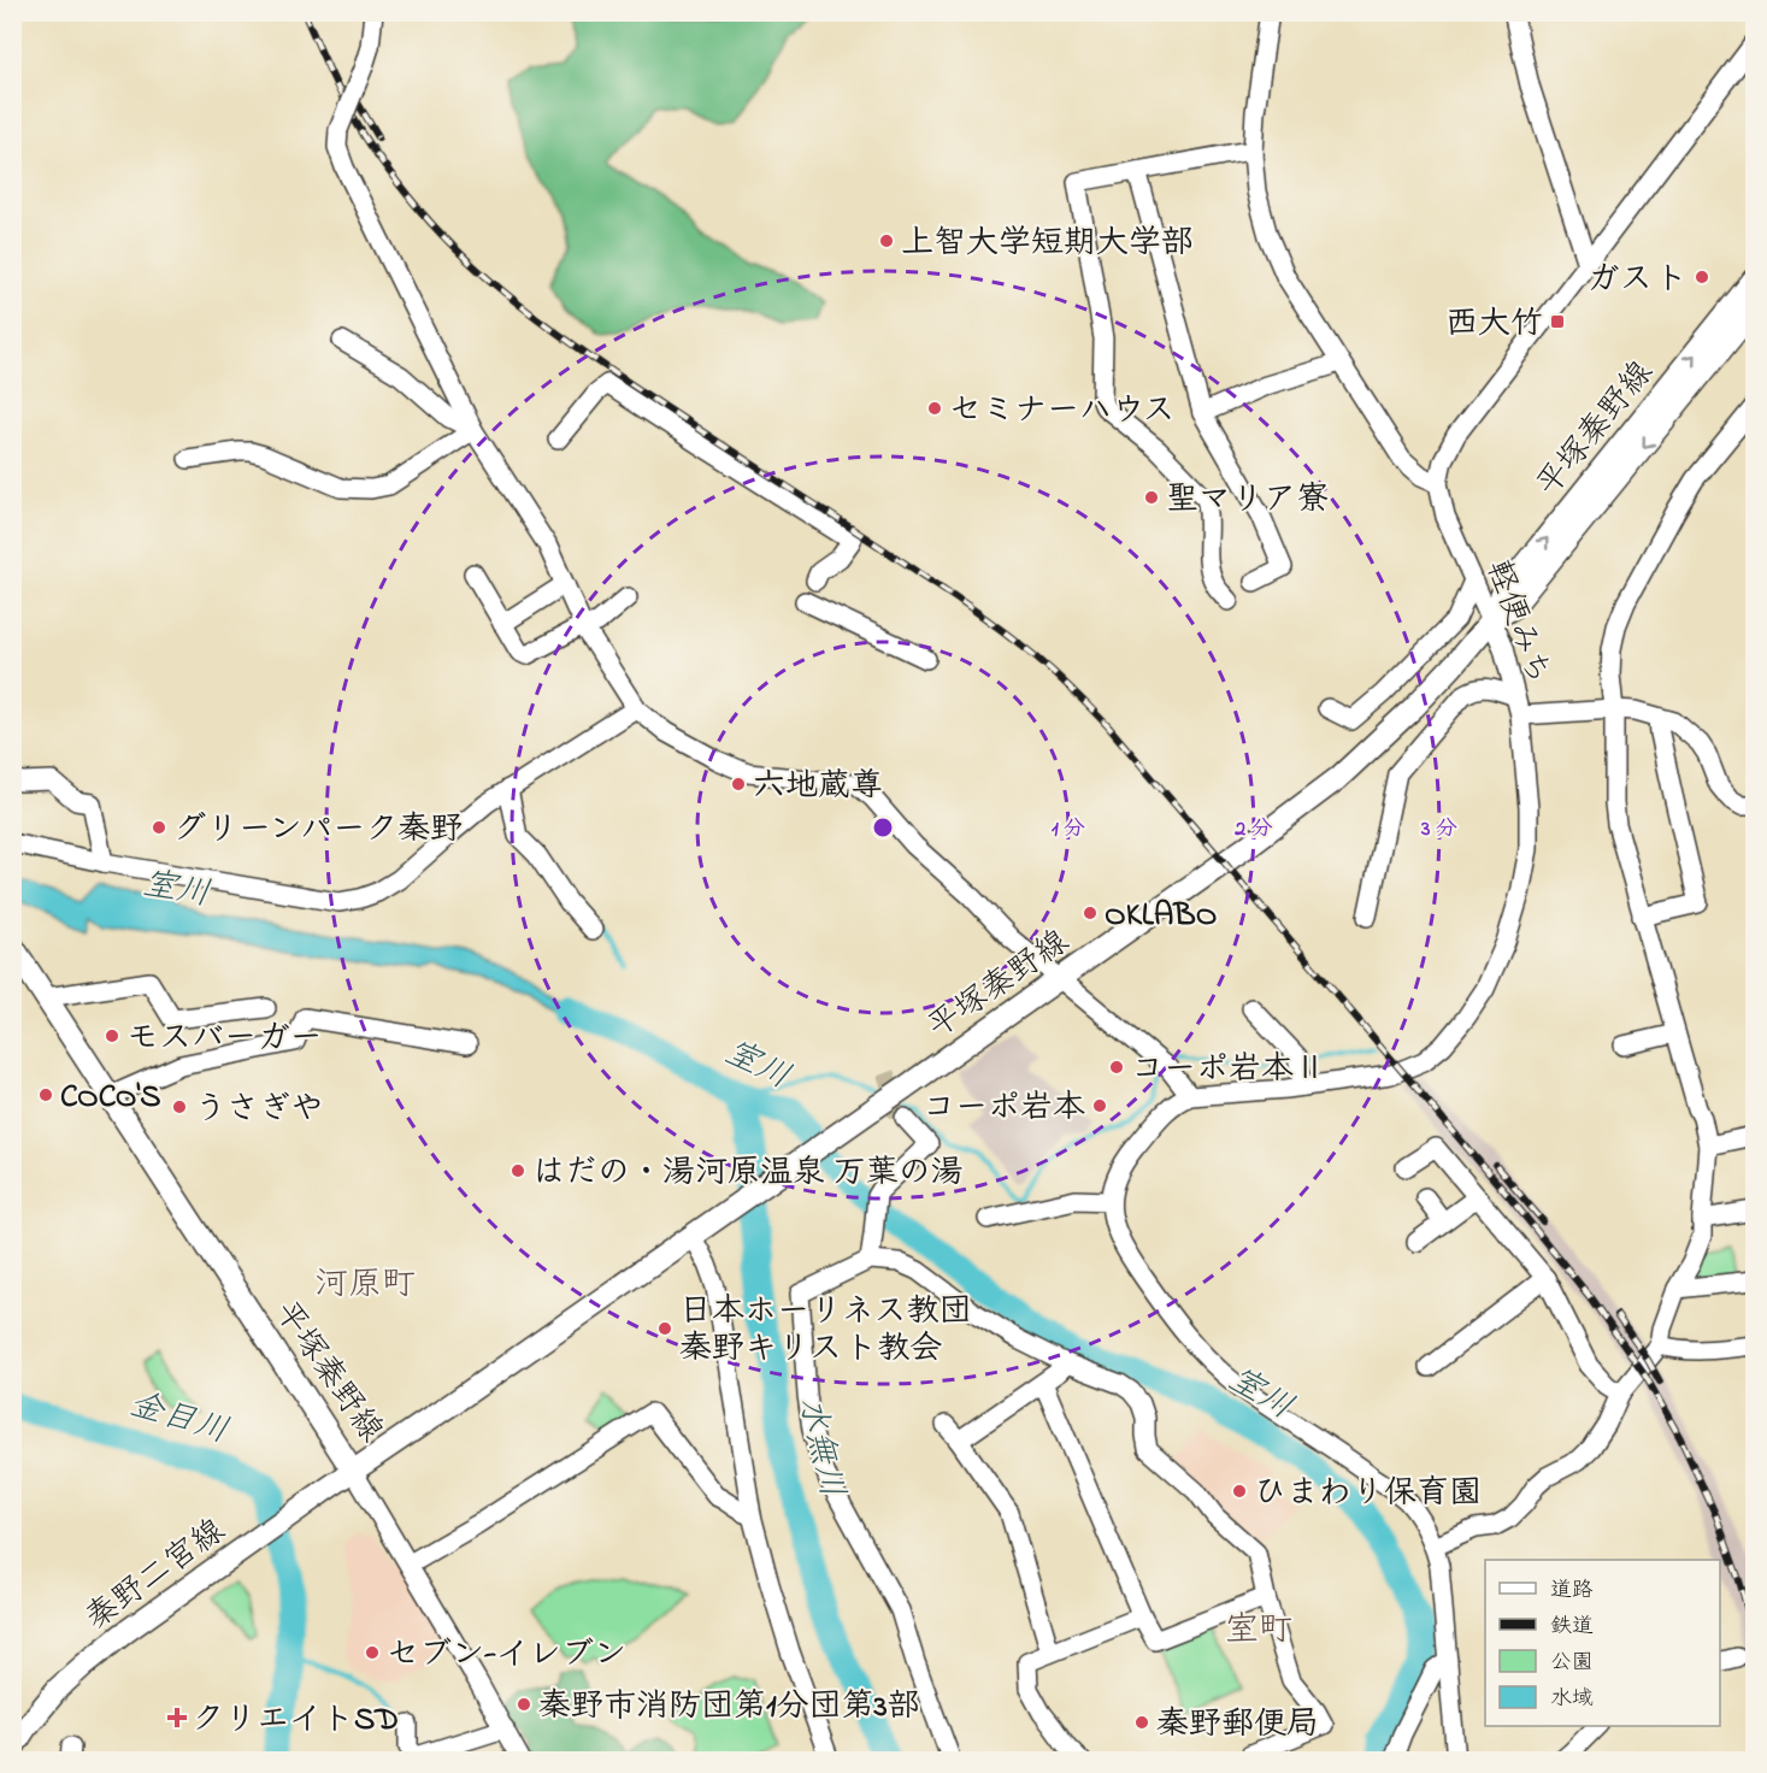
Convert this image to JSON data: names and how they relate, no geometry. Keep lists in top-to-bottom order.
{
  "streets": {
    "main road": ["平塚秦野線", "秦野二宮線"],
    "street": ["軽便みち"]
  },
  "crossings": [
    ["平塚秦野線", "軽便みち"],
    ["平塚秦野線", "秦野二宮線"]
  ],
  "districts": ["河原町", "室町"],
  "water": ["室川", "金目川", "水無川"],
  "places": {
    "other": [
      "上智大学短期大学部",
      "ガスト",
      "セミナーハウス",
      "聖マリア寮",
      "六地蔵尊",
      "グリーンパーク秦野",
      "OKLABO",
      "モスバーガー",
      "コーポ岩本Ⅱ",
      "COCO'S",
      "コーポ岩本",
      "うさぎや",
      "はだの・湯河原温泉 万葉の湯",
      "日本ホーリネス教団 秦野キリスト教会",
      "ひまわり保育園",
      "セブン-イレブン",
      "秦野市消防団第1分団第3部",
      "秦野郵便局"
    ],
    "transit": ["西大竹"],
    "health": ["クリエイトSD"]
  },
  "legend": [
    "道路",
    "鉄道",
    "公園",
    "水域"
  ],
  "rings": ["1 分", "2 分", "3 分"]
}
